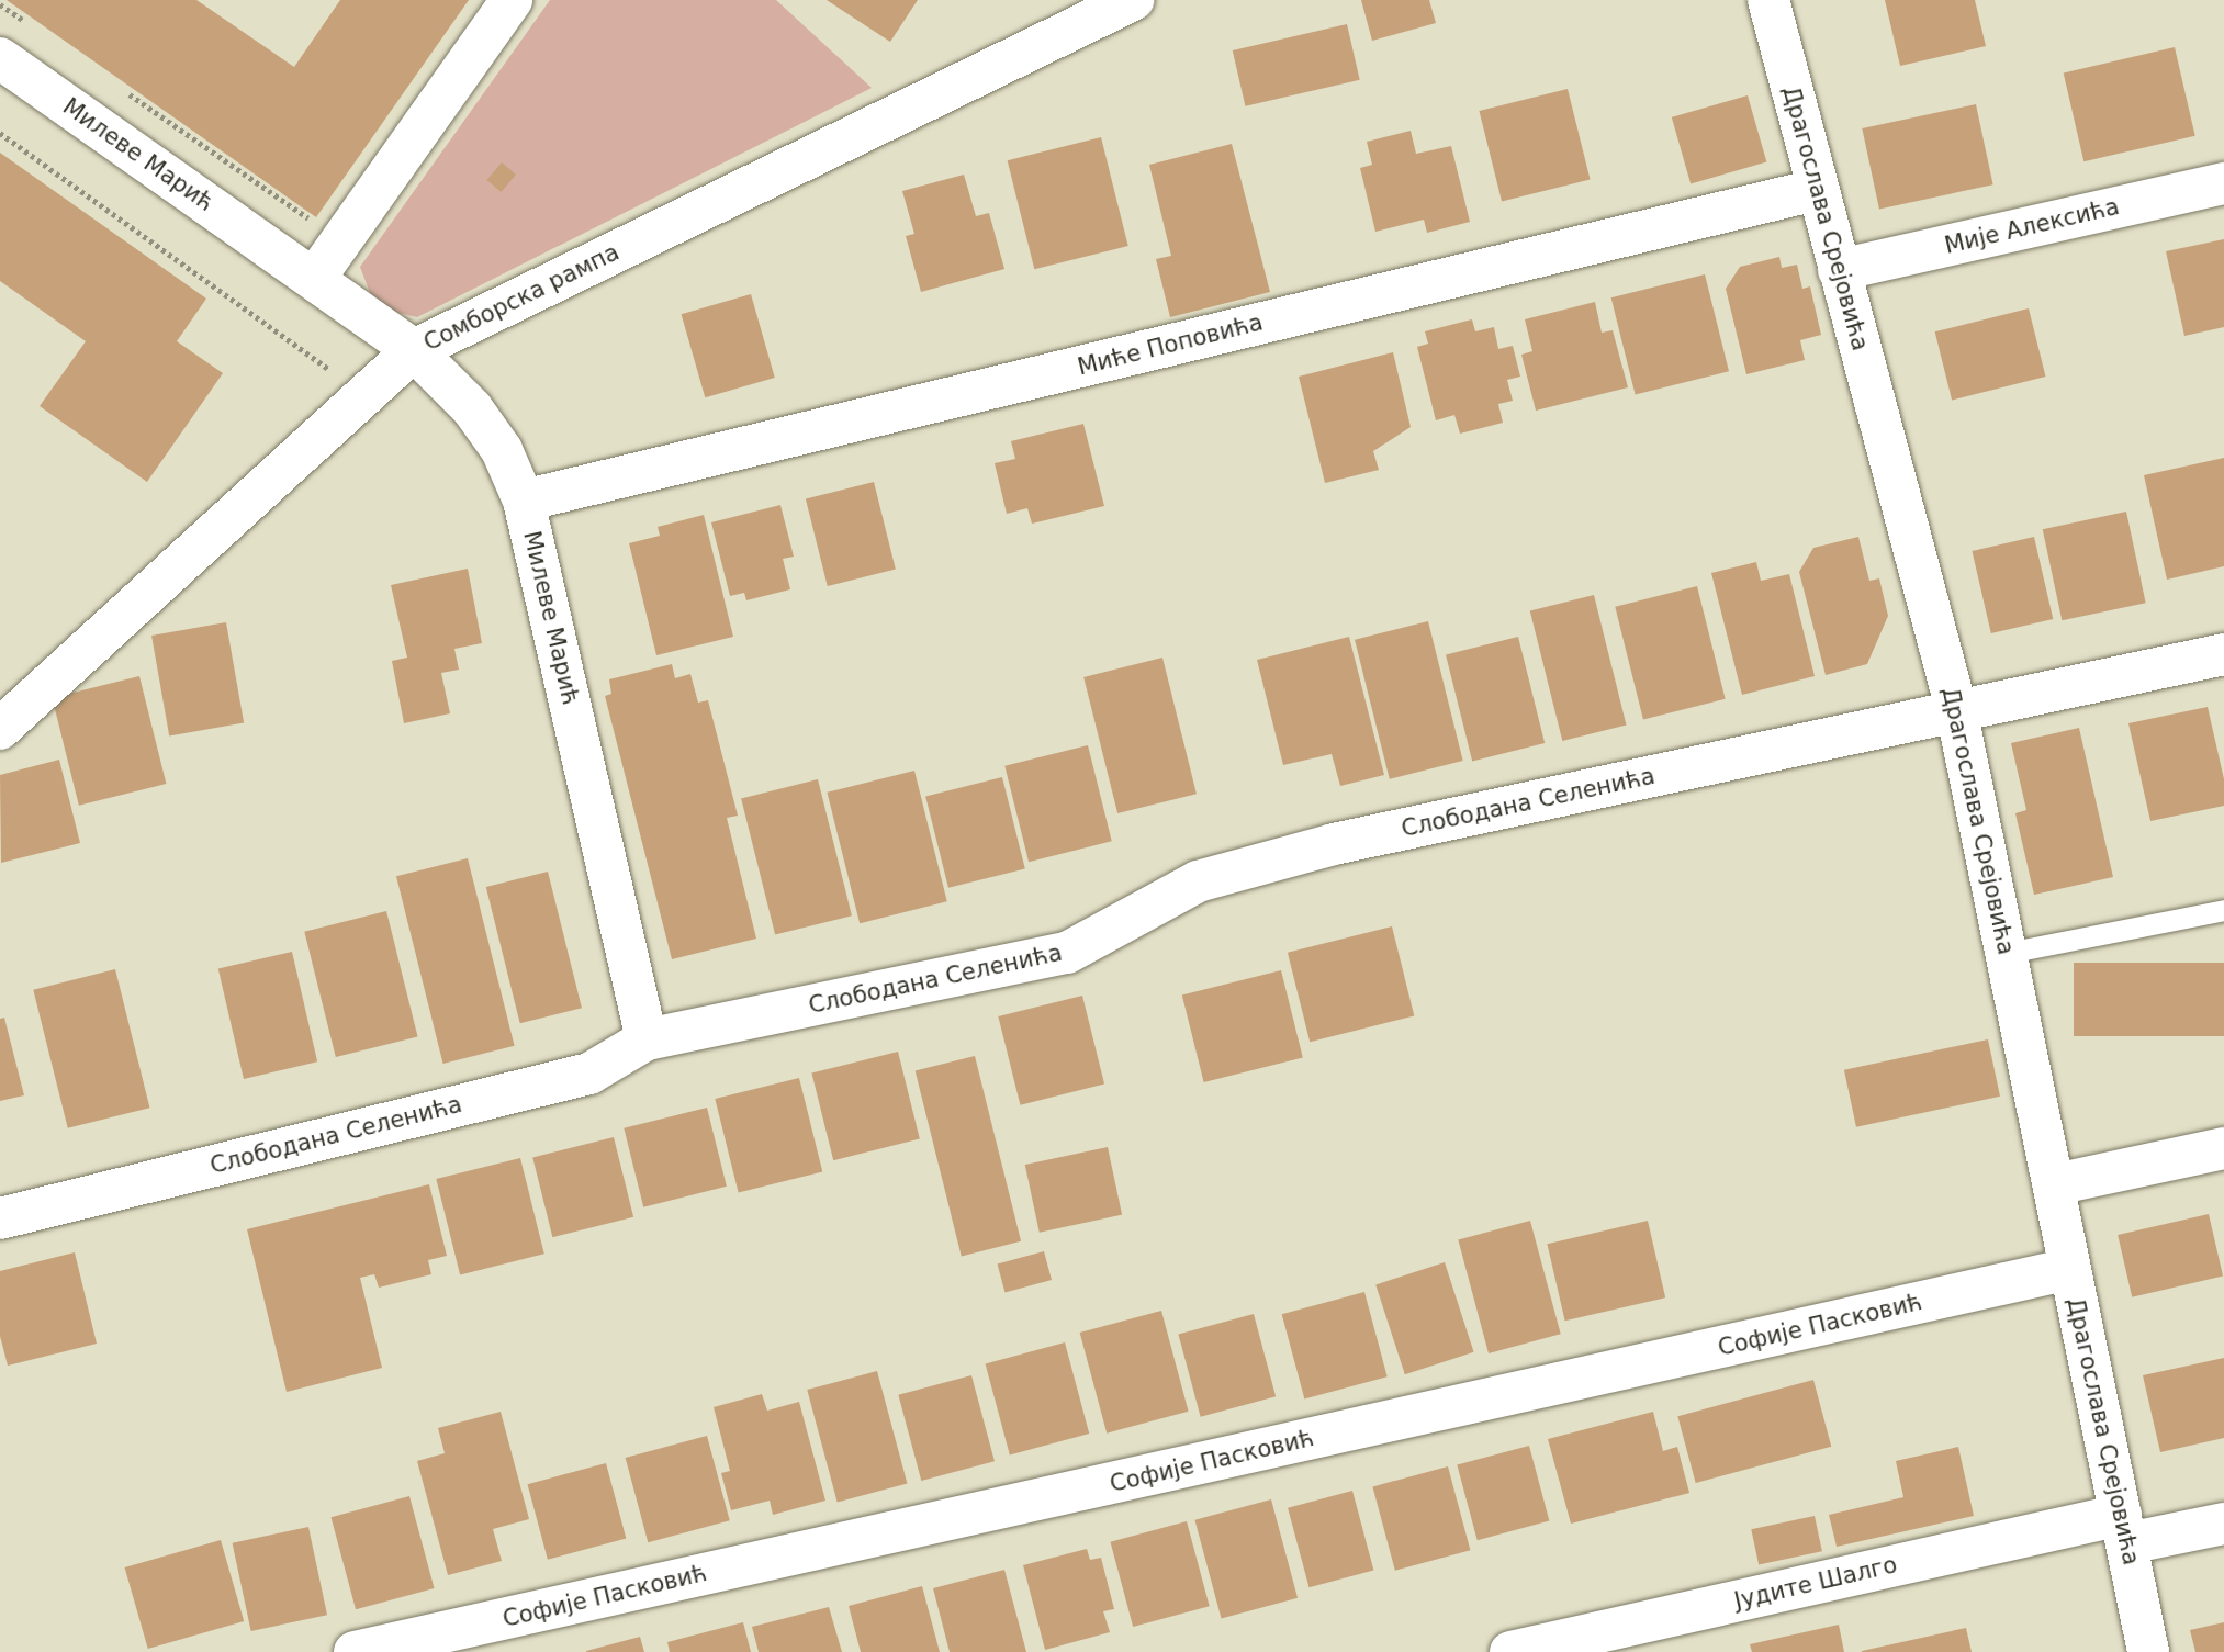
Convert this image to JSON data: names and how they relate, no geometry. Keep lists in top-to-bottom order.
{
  "streets": {
    "street": [
      "Милеве Марић",
      "Драгослава Срејовића",
      "Мије Алексића",
      "Сомборска рампа",
      "Миће Поповића",
      "Слободана Селенића",
      "Софије Пасковић",
      "Јудите Шалго"
    ]
  },
  "crossings": [
    ["Милеве Марић", "Сомборска рампа"],
    ["Милеве Марић", "Миће Поповића"],
    ["Милеве Марић", "Слободана Селенића"],
    ["Драгослава Срејовића", "Мије Алексића"],
    ["Драгослава Срејовића", "Миће Поповића"],
    ["Драгослава Срејовића", "Слободана Селенића"],
    ["Драгослава Срејовића", "Софије Пасковић"],
    ["Драгослава Срејовића", "Јудите Шалго"]
  ]
}
